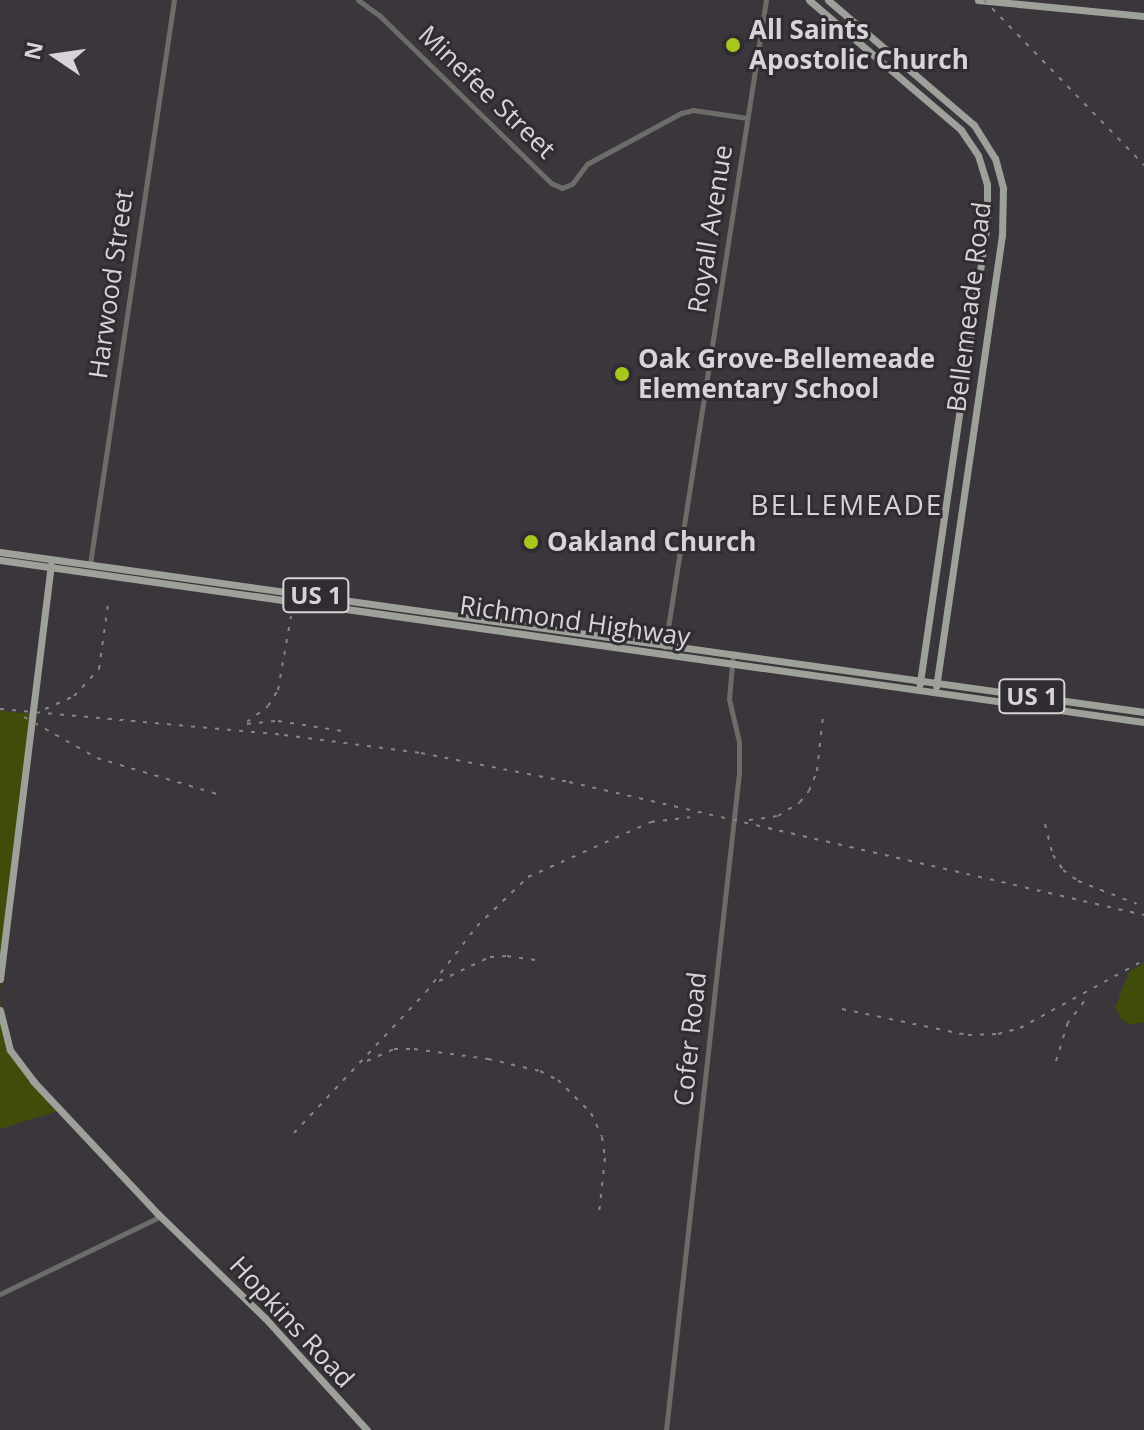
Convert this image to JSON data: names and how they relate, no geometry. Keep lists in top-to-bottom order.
{
  "streets": {
    "main road": [
      "Bellemeade Road",
      "US 1",
      "Richmond Highway",
      "Hopkins Road"
    ],
    "street": [
      "Minefee Street",
      "Royall Avenue",
      "Harwood Street",
      "Cofer Road"
    ]
  },
  "crossings": [
    ["Minefee Street", "Royall Avenue"],
    ["Royall Avenue", "Richmond Highway"],
    ["Harwood Street", "Richmond Highway"],
    ["Bellemeade Road", "Richmond Highway"],
    ["Richmond Highway", "Cofer Road"]
  ],
  "districts": ["BELLEMEADE"],
  "places": ["All Saints Apostolic Church", "Oak Grove-Bellemeade Elementary School", "Oakland Church"],
  "north": "left"
}
